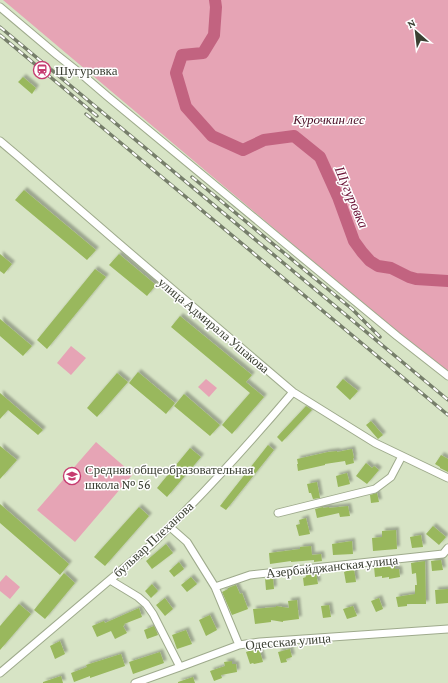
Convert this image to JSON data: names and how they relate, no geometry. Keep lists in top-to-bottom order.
{
  "streets": {
    "street": [
      "улица Адмирала Ушакова",
      "бульвар Плеханова",
      "Азербайджанская улица",
      "Одесская улица"
    ]
  },
  "crossings": [
    ["улица Адмирала Ушакова", "бульвар Плеханова"]
  ],
  "water": ["Шугуровка"],
  "parks": ["Курочкин лес"],
  "places": {
    "station": ["Шугуровка"],
    "school or university": ["Средняя общеобразовательная школа № 56"]
  },
  "north": "top left"
}
